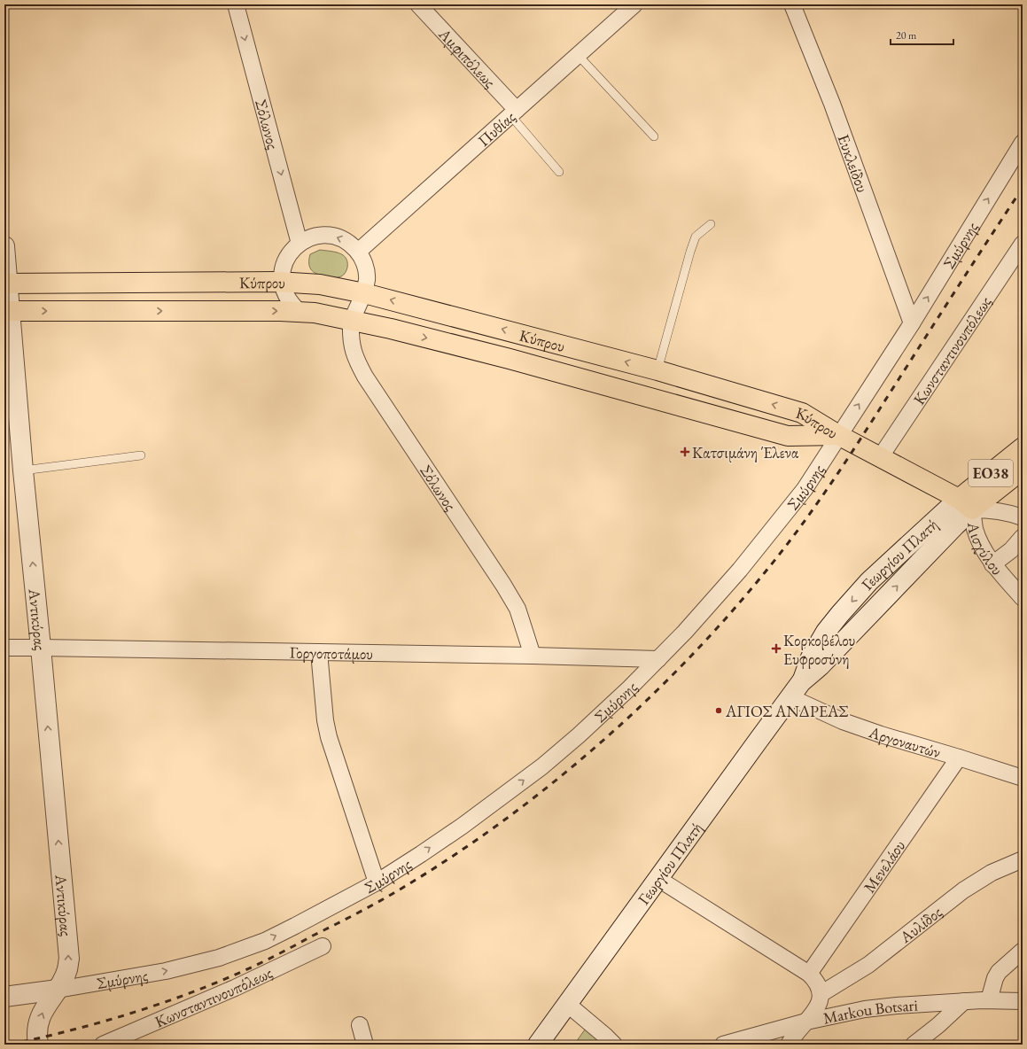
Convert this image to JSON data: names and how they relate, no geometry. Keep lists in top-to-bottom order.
{
  "streets": {
    "main road": ["Κύπρου", "ΕΟ38", "Γεωργίου Πλατή"],
    "street": [
      "Αμφιπόλεως",
      "Σόλωνος",
      "Πυθίας",
      "Ευκλείδου",
      "Σμύρνης",
      "Κωνσταντινουπόλεως",
      "Αισχύλου",
      "Αντικύρας",
      "Γοργοποτάμου",
      "Αργοναυτών",
      "Μενελάου",
      "Αυλίδος",
      "Markou Botsari"
    ]
  },
  "crossings": [
    ["Αμφιπόλεως", "Πυθίας"],
    ["Σόλωνος", "Κύπρου"],
    ["Σόλωνος", "Γοργοποτάμου"],
    ["Ευκλείδου", "Σμύρνης"],
    ["Σμύρνης", "Κύπρου"],
    ["Σμύρνης", "Αντικύρας"],
    ["Σμύρνης", "Γοργοποτάμου"],
    ["Κύπρου", "Αντικύρας"],
    ["Αισχύλου", "Γεωργίου Πλατή"],
    ["Γεωργίου Πλατή", "Αργοναυτών"],
    ["Αντικύρας", "Γοργοποτάμου"],
    ["Αργοναυτών", "Μενελάου"]
  ],
  "one_way": ["Σόλωνος", "Σμύρνης", "Αντικύρας"],
  "places": {
    "health": ["Κατσιμάνη Έλενα", "Κορκοβέλου Ευφροσύνη"],
    "other": ["ΑΓΙΟΣ ΑΝΔΡΕΑΣ"]
  },
  "scale_bar": "20 m"
}
